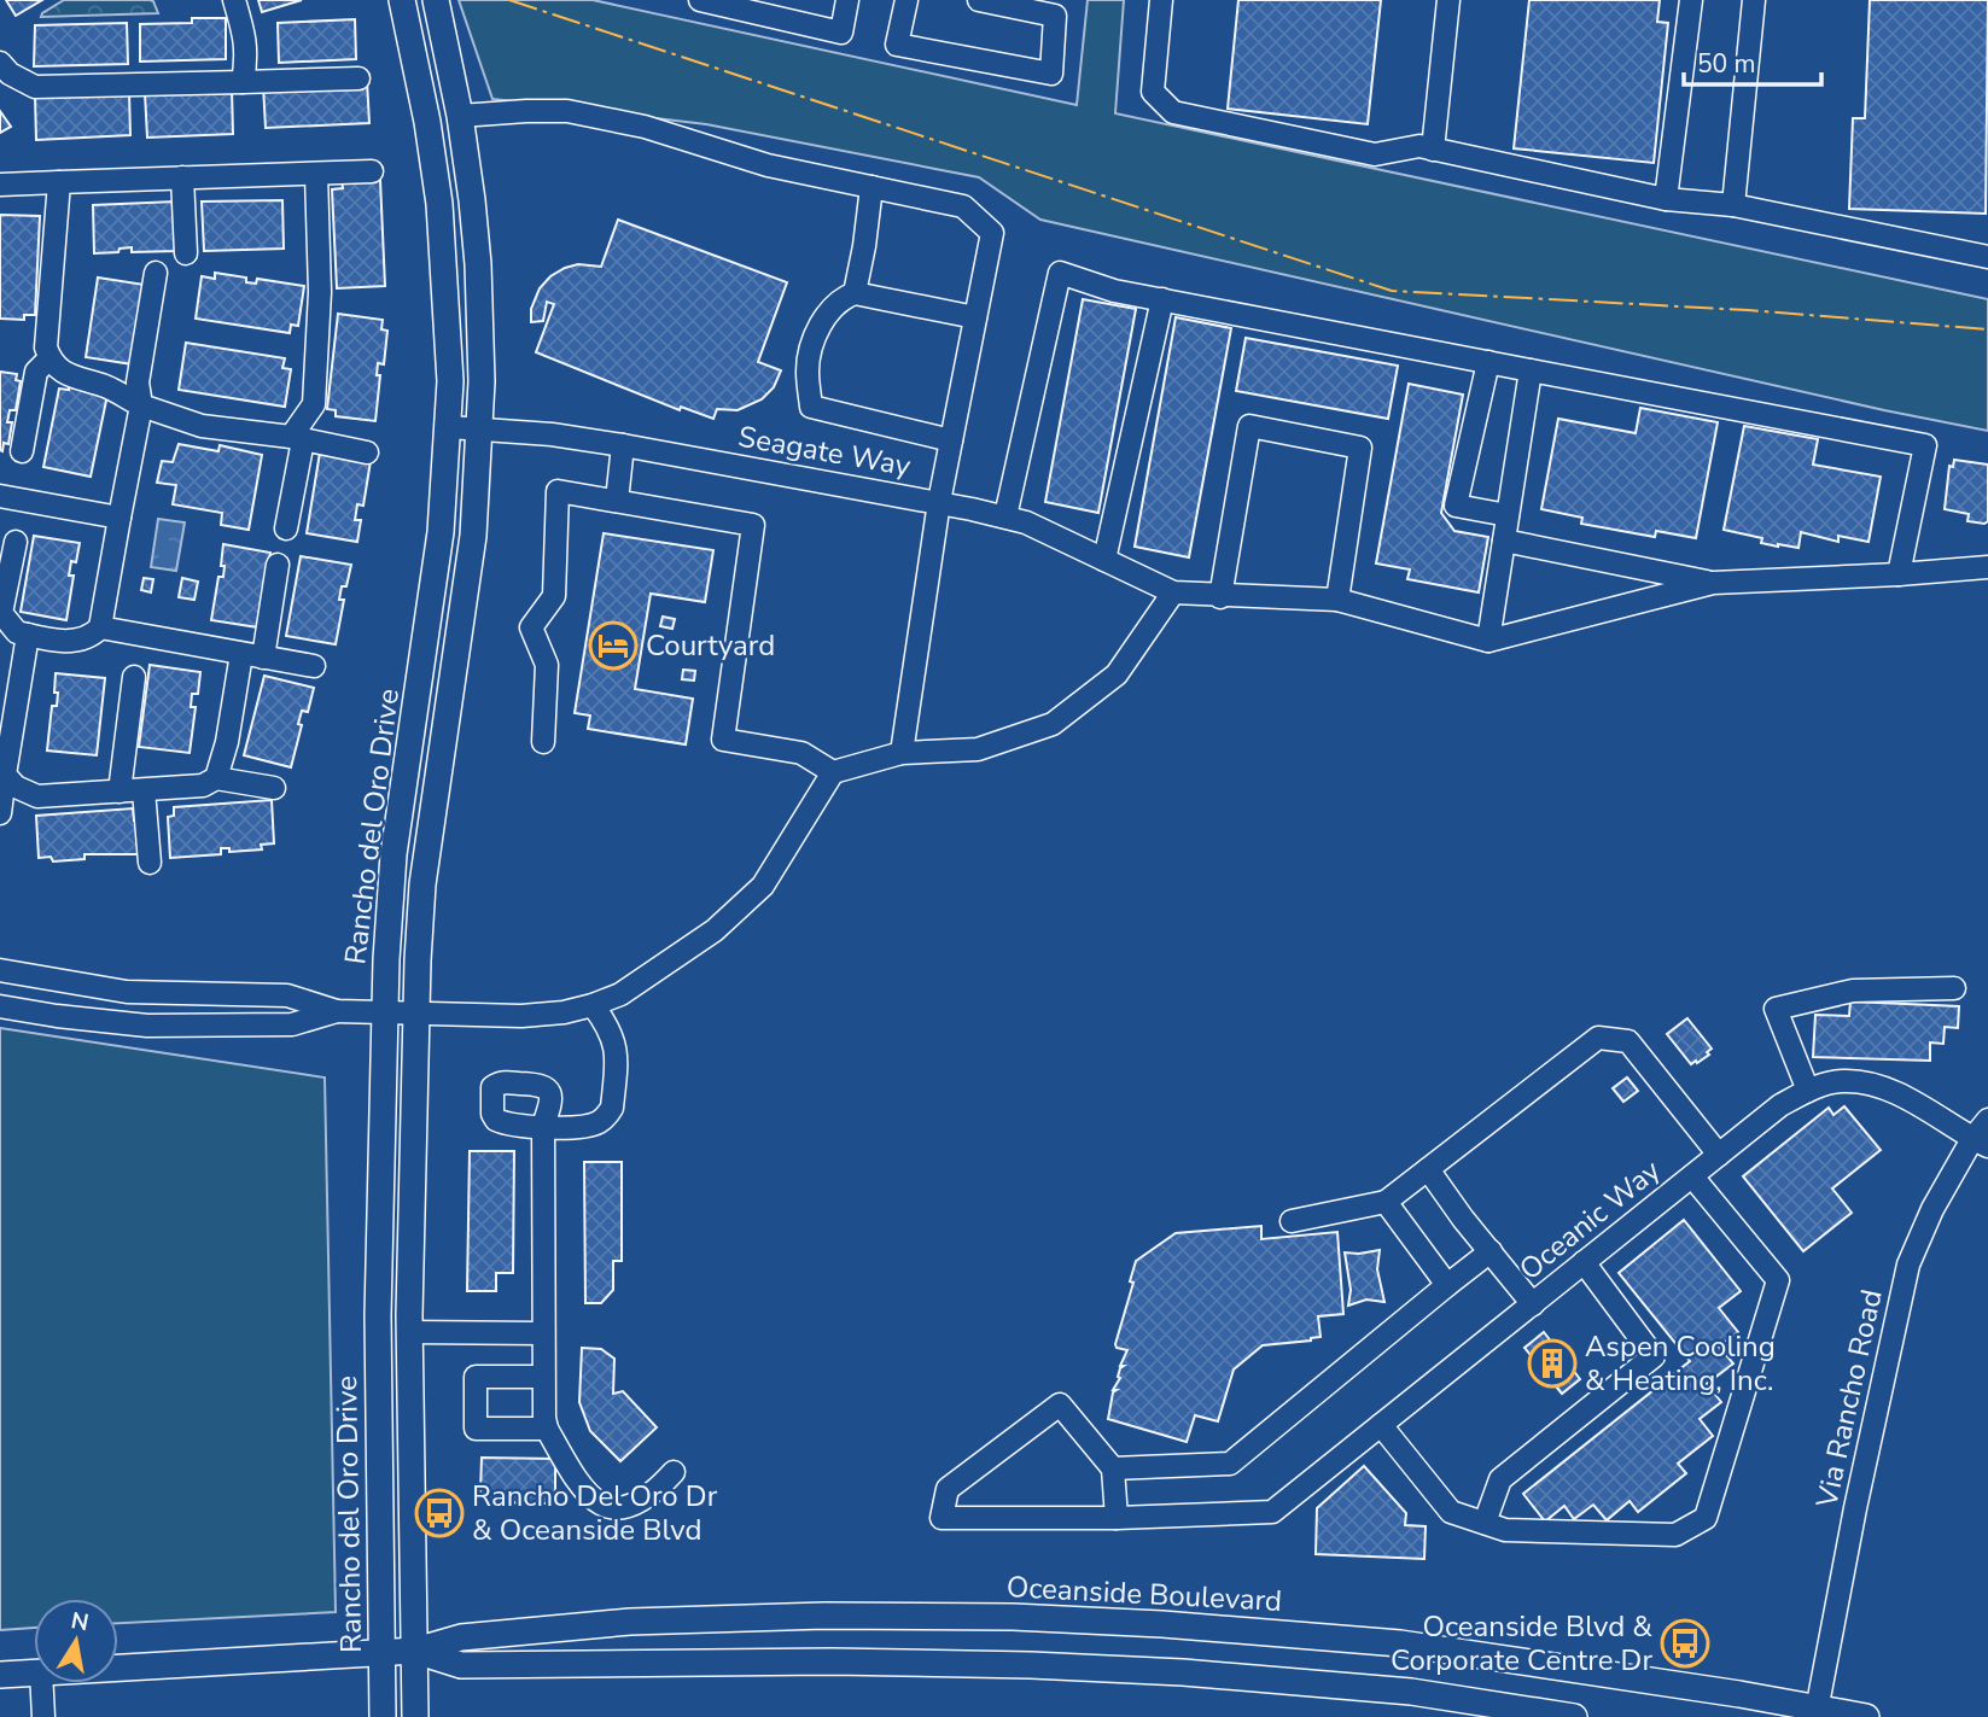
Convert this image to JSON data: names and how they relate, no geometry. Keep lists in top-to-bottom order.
{
  "streets": {
    "main road": ["Rancho del Oro Drive", "Oceanside Boulevard"],
    "street": ["Seagate Way", "Oceanic Way", "Via Rancho Road"]
  },
  "crossings": [
    ["Seagate Way", "Rancho del Oro Drive"],
    ["Rancho del Oro Drive", "Oceanside Boulevard"],
    ["Oceanic Way", "Via Rancho Road"],
    ["Via Rancho Road", "Oceanside Boulevard"]
  ],
  "places": {
    "hotel": ["Courtyard"],
    "building": ["Aspen Cooling & Heating, Inc."],
    "bus stop": ["Rancho Del Oro Dr & Oceanside Blvd", "Oceanside Blvd & Corporate Centre Dr"]
  },
  "scale_bar": "50 m",
  "north": "top"
}
